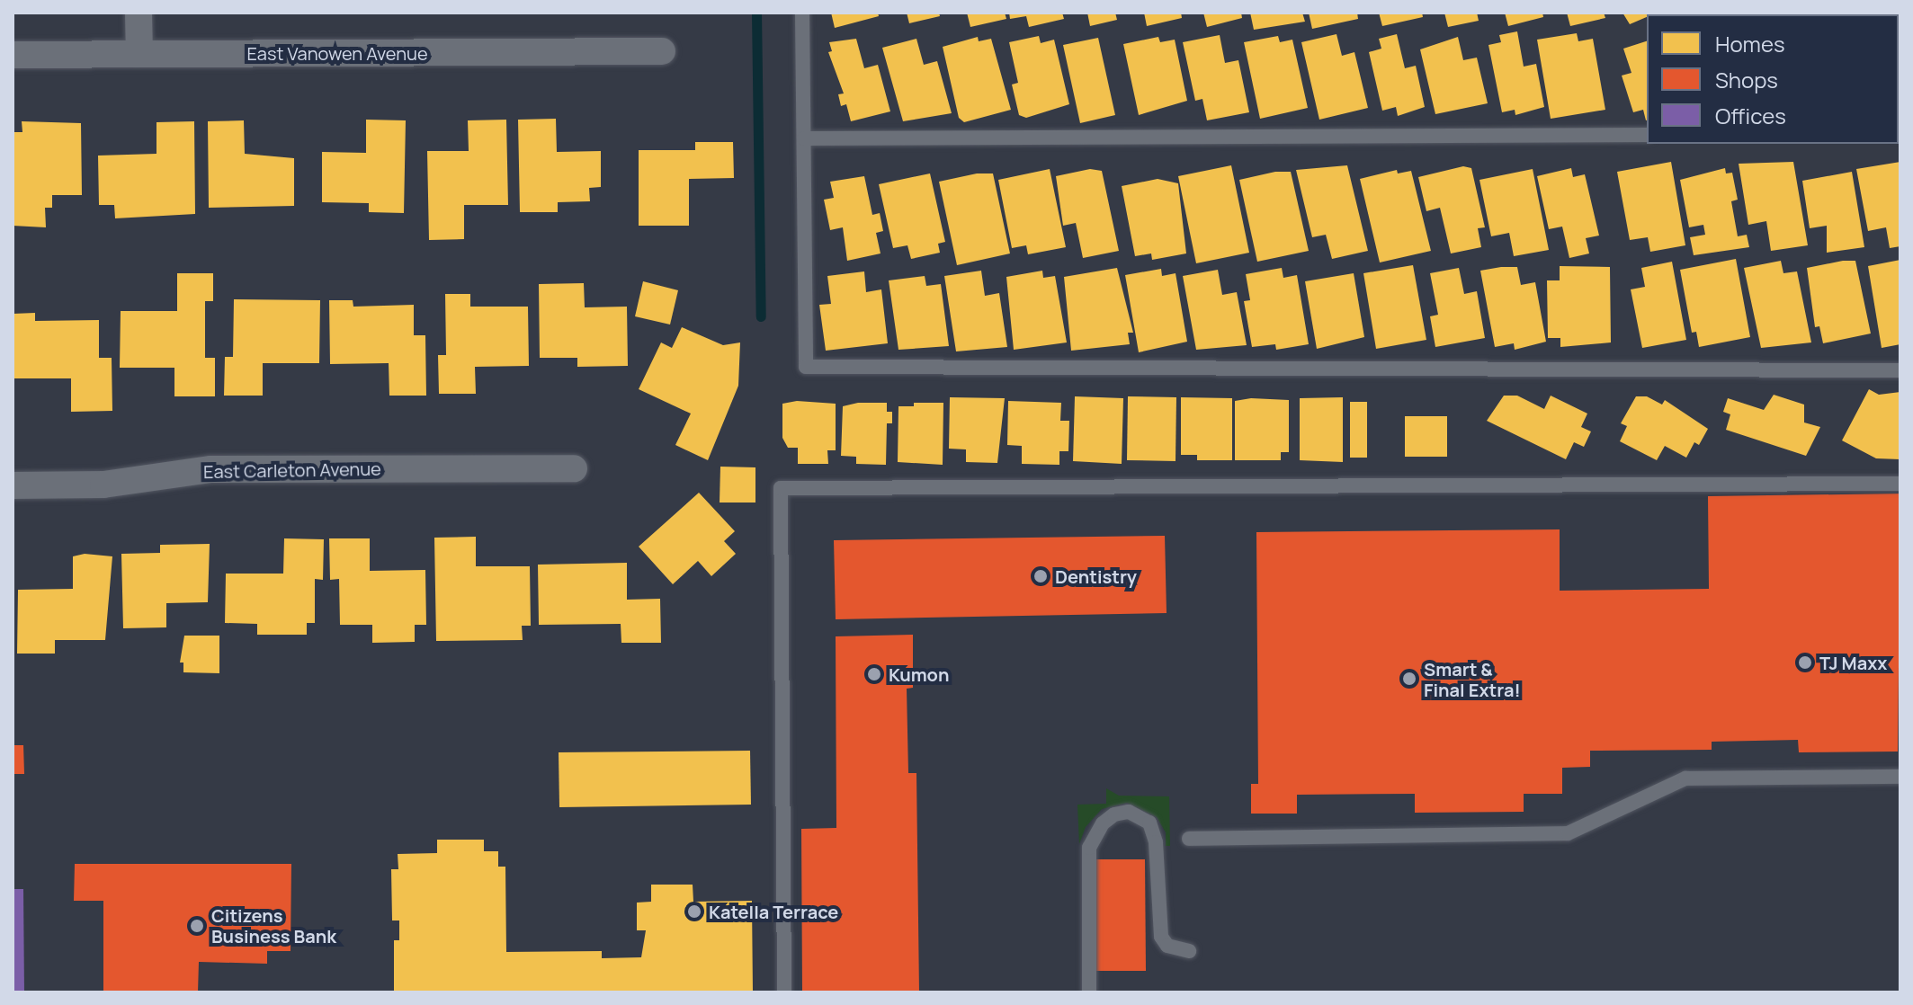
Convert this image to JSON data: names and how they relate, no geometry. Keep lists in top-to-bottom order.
{
  "streets": {
    "street": ["East Vanowen Avenue", "East Carleton Avenue"]
  },
  "places": [
    "Dentistry",
    "TJ Maxx",
    "Kumon",
    "Smart & Final Extra!",
    "Katella Terrace",
    "Citizens Business Bank"
  ],
  "legend": ["Homes", "Shops", "Offices"]
}
